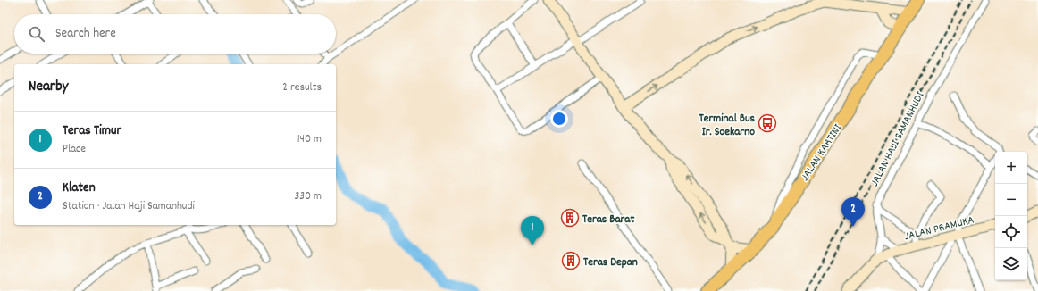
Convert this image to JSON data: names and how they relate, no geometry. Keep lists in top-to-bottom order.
{
  "streets": {
    "highway": ["JALAN KARTINI"],
    "street": ["JALAN HAJI SAMANHUDI", "JALAN PRAMUKA"]
  },
  "places": {
    "bus stop": ["Terminal Bus Ir. Soekarno"],
    "building": ["Teras Barat", "Teras Depan"]
  },
  "page": {
    "search": "Search here",
    "heading": ["Nearby", "2 results"],
    "list": [
      {
        "mark": "1",
        "name": "Teras Timur",
        "note": "Place",
        "value": "140 m"
      },
      {
        "mark": "2",
        "name": "Klaten",
        "note": "Station · Jalan Haji Samanhudi",
        "value": "330 m"
      }
    ],
    "map_buttons": ["+", "−"],
    "pins": ["2", "1"]
  }
}
